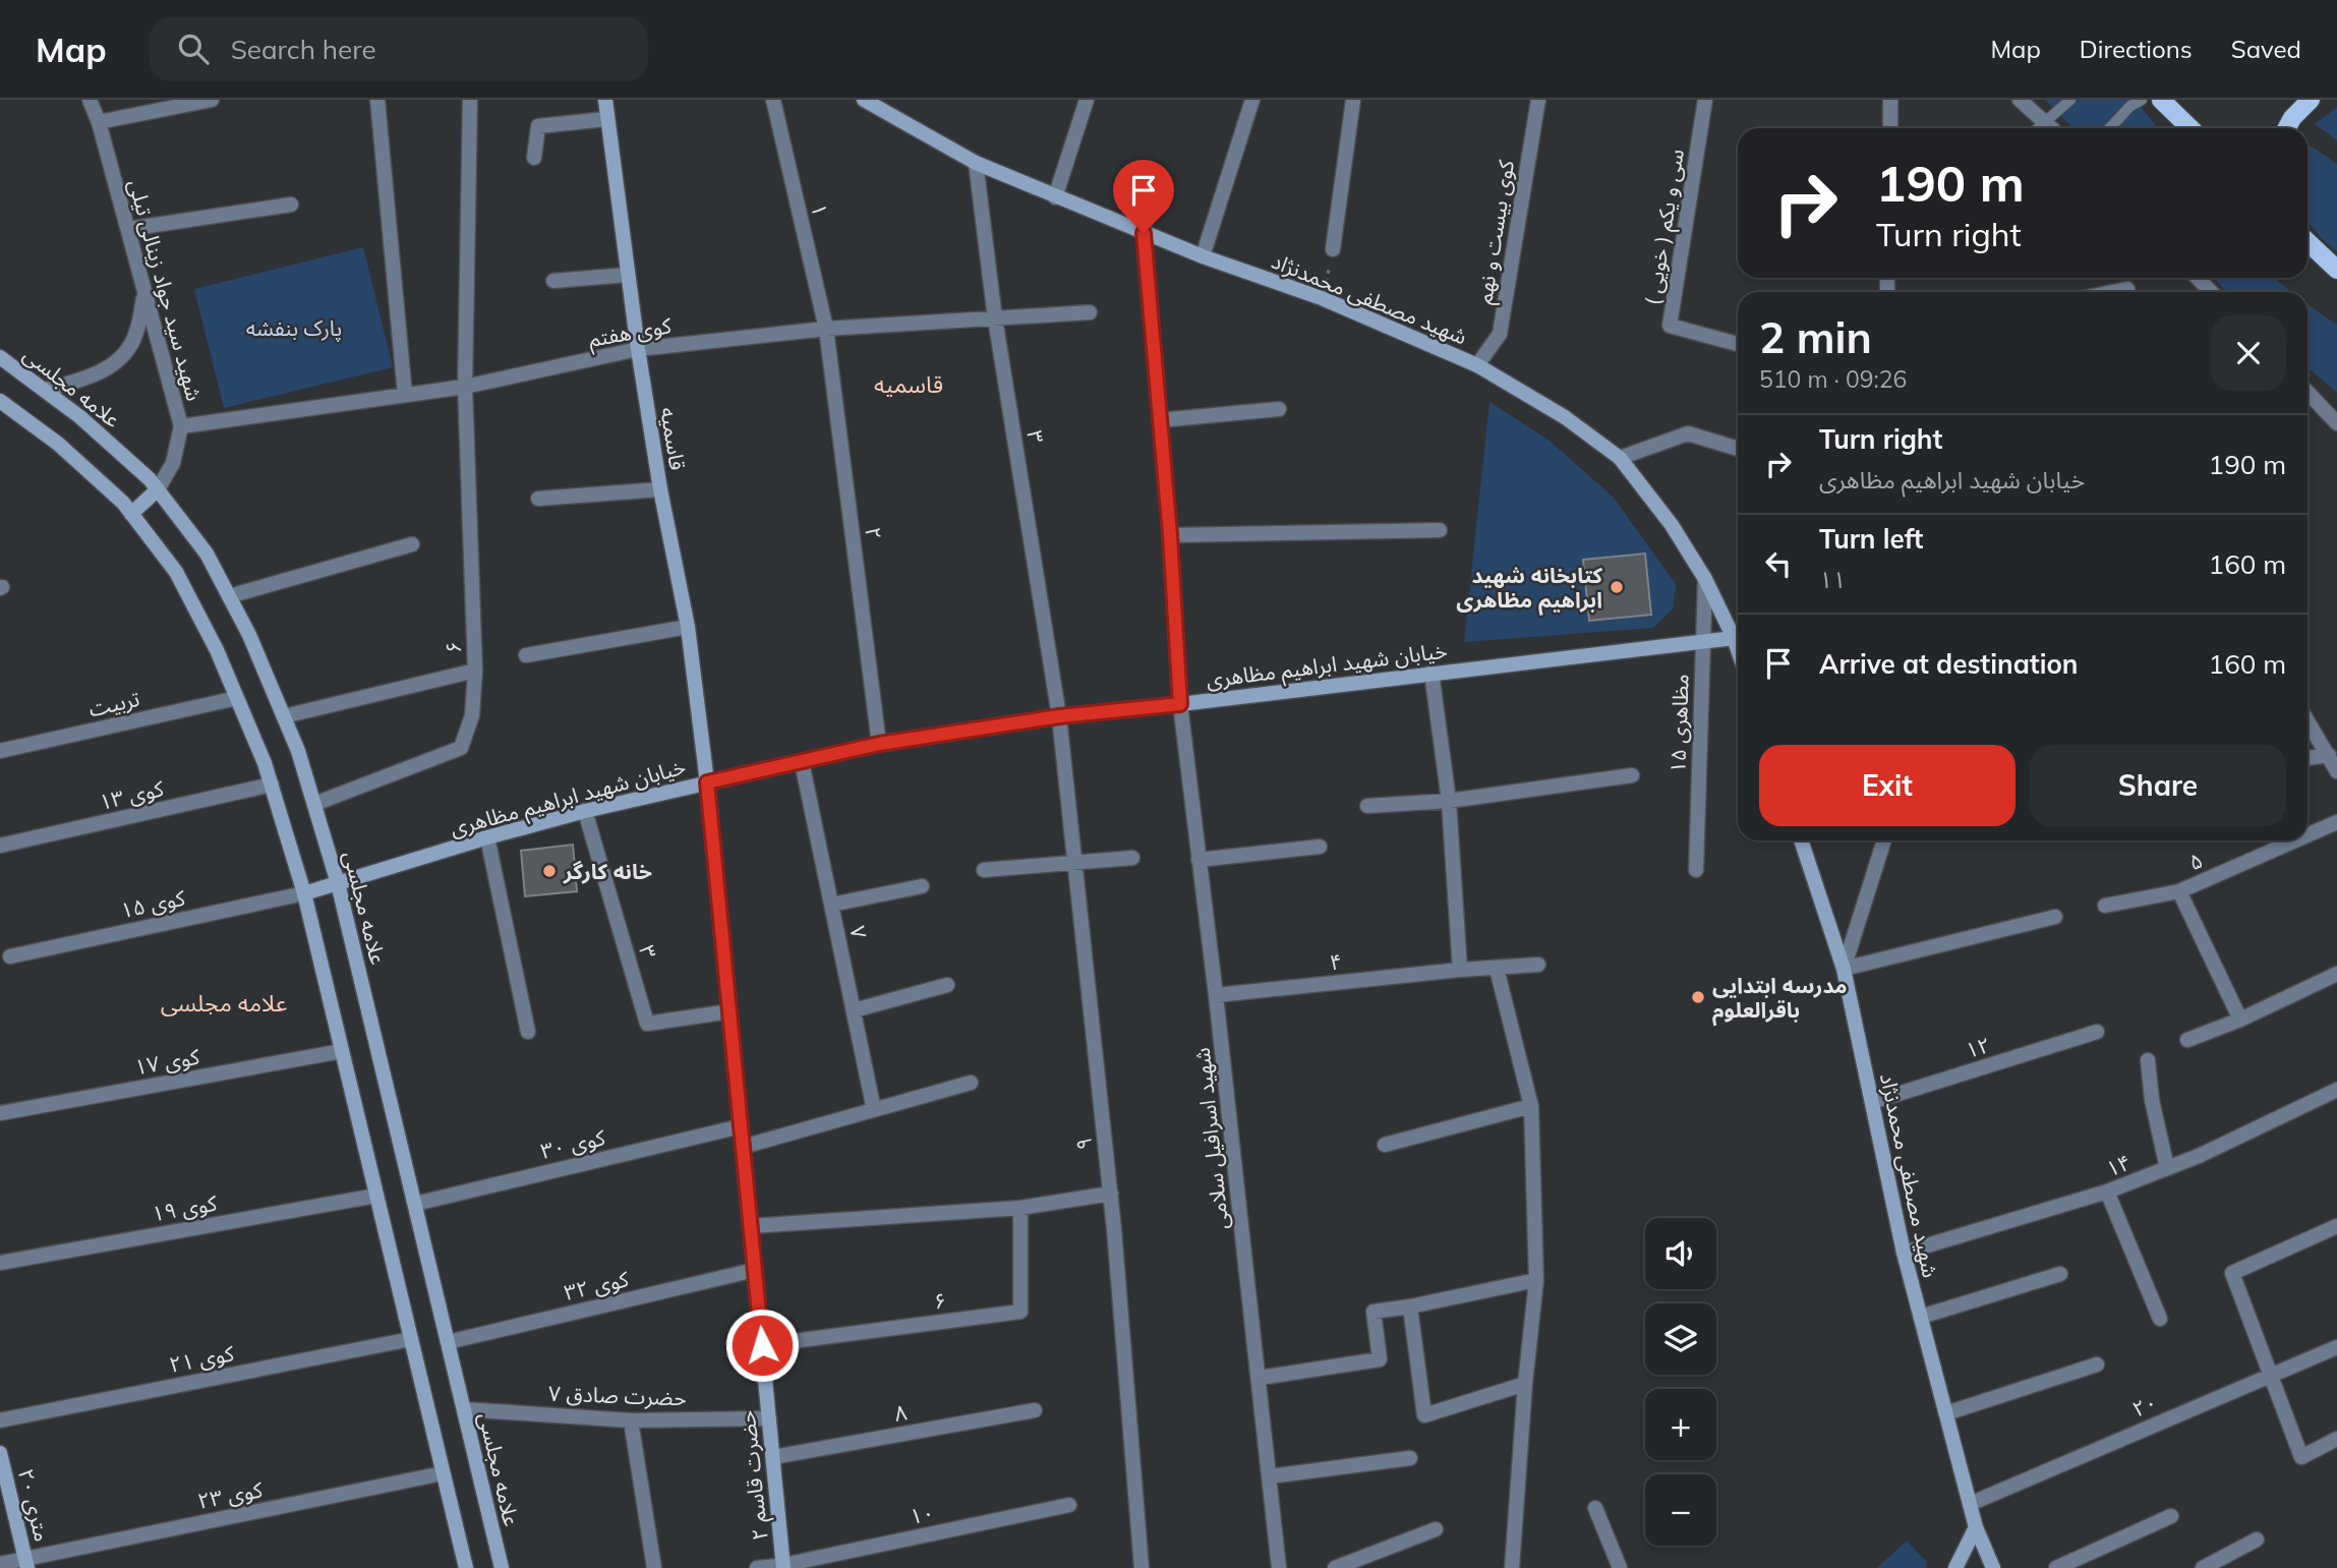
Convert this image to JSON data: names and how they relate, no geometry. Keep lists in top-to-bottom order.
{
  "streets": {
    "main road": [
      "شهید مصطفی محمدنژاد",
      "علامه مجلسی",
      "قاسمیه",
      "خیابان شهید ابراهیم مظاهری",
      "۲ حضرت قاسم",
      "۲۰ متری"
    ],
    "street": [
      "۱",
      "سی و یکم ( خویی )",
      "کوی بیست و نهم",
      "شهید سید جواد زینالی تیلی",
      "کوی هفتم",
      "۳",
      "۲",
      "۶",
      "تربیت",
      "۱۵ مظاهری",
      "کوی ۱۳",
      "۵",
      "کوی ۱۵",
      "۷",
      "۴",
      "۱۲",
      "کوی ۱۷",
      "شهید اسرافیل سلامی",
      "کوی ۳۰",
      "۹",
      "۱۴",
      "کوی ۱۹",
      "کوی ۳۲",
      "کوی ۲۱",
      "۷ حضرت صادق",
      "۲۰",
      "۸",
      "کوی ۲۳",
      "۱۰"
    ]
  },
  "crossings": [
    ["۱", "کوی هفتم"],
    ["۱", "۲"],
    ["کوی بیست و نهم", "شهید مصطفی محمدنژاد"],
    ["شهید سید جواد زینالی تیلی", "کوی هفتم"],
    ["شهید سید جواد زینالی تیلی", "علامه مجلسی"],
    ["شهید مصطفی محمدنژاد", "۳"],
    ["شهید مصطفی محمدنژاد", "۱۵ مظاهری"],
    ["شهید مصطفی محمدنژاد", "۱۲"],
    ["شهید مصطفی محمدنژاد", "شهید اسرافیل سلامی"],
    ["شهید مصطفی محمدنژاد", "۱۴"],
    ["شهید مصطفی محمدنژاد", "۲۰"],
    ["کوی هفتم", "۳"],
    ["کوی هفتم", "قاسمیه"],
    ["کوی هفتم", "۲"],
    ["کوی هفتم", "۶"],
    ["علامه مجلسی", "۶"],
    ["علامه مجلسی", "خیابان شهید ابراهیم مظاهری"],
    ["علامه مجلسی", "کوی ۳۰"],
    ["علامه مجلسی", "کوی ۳۲"],
    ["علامه مجلسی", "۷ حضرت صادق"],
    ["۳", "خیابان شهید ابراهیم مظاهری"],
    ["۳", "۹"],
    ["۳", "۲ حضرت قاسم"],
    ["قاسمیه", "خیابان شهید ابراهیم مظاهری"],
    ["قاسمیه", "۲ حضرت قاسم"],
    ["۲", "خیابان شهید ابراهیم مظاهری"],
    ["۶", "۲ حضرت قاسم"],
    ["خیابان شهید ابراهیم مظاهری", "۱۵ مظاهری"],
    ["خیابان شهید ابراهیم مظاهری", "کوی ۱۵"],
    ["خیابان شهید ابراهیم مظاهری", "۷"],
    ["خیابان شهید ابراهیم مظاهری", "شهید اسرافیل سلامی"],
    ["خیابان شهید ابراهیم مظاهری", "۹"],
    ["خیابان شهید ابراهیم مظاهری", "۲ حضرت قاسم"],
    ["۴", "شهید اسرافیل سلامی"],
    ["کوی ۳۰", "۲ حضرت قاسم"],
    ["کوی ۳۲", "۲ حضرت قاسم"],
    ["۷ حضرت صادق", "۲ حضرت قاسم"],
    ["۸", "۲ حضرت قاسم"],
    ["۲ حضرت قاسم", "۱۰"],
    ["کوی ۲۳", "۲۰ متری"]
  ],
  "districts": ["قاسمیه", "علامه مجلسی"],
  "parks": ["پارک بنفشه"],
  "places": ["کتابخانه شهید ابراهیم مظاهری", "خانه کارگر", "مدرسه ابتدایی باقرالعلوم"],
  "page": {
    "header": "Map",
    "search": "Search here",
    "nav": ["Map", "Directions", "Saved"],
    "turn": ["190 m", "Turn right"],
    "heading": ["2 min", "510 m · 09:26"],
    "list": [
      {
        "name": "Turn right",
        "note": "خیابان شهید ابراهیم مظاهری",
        "value": "190 m"
      },
      {
        "name": "Turn left",
        "note": "۱۱",
        "value": "160 m"
      },
      {
        "name": "Arrive at destination",
        "value": "160 m"
      }
    ],
    "buttons": ["Exit", "Share"],
    "map_buttons": ["+", "−"]
  }
}
